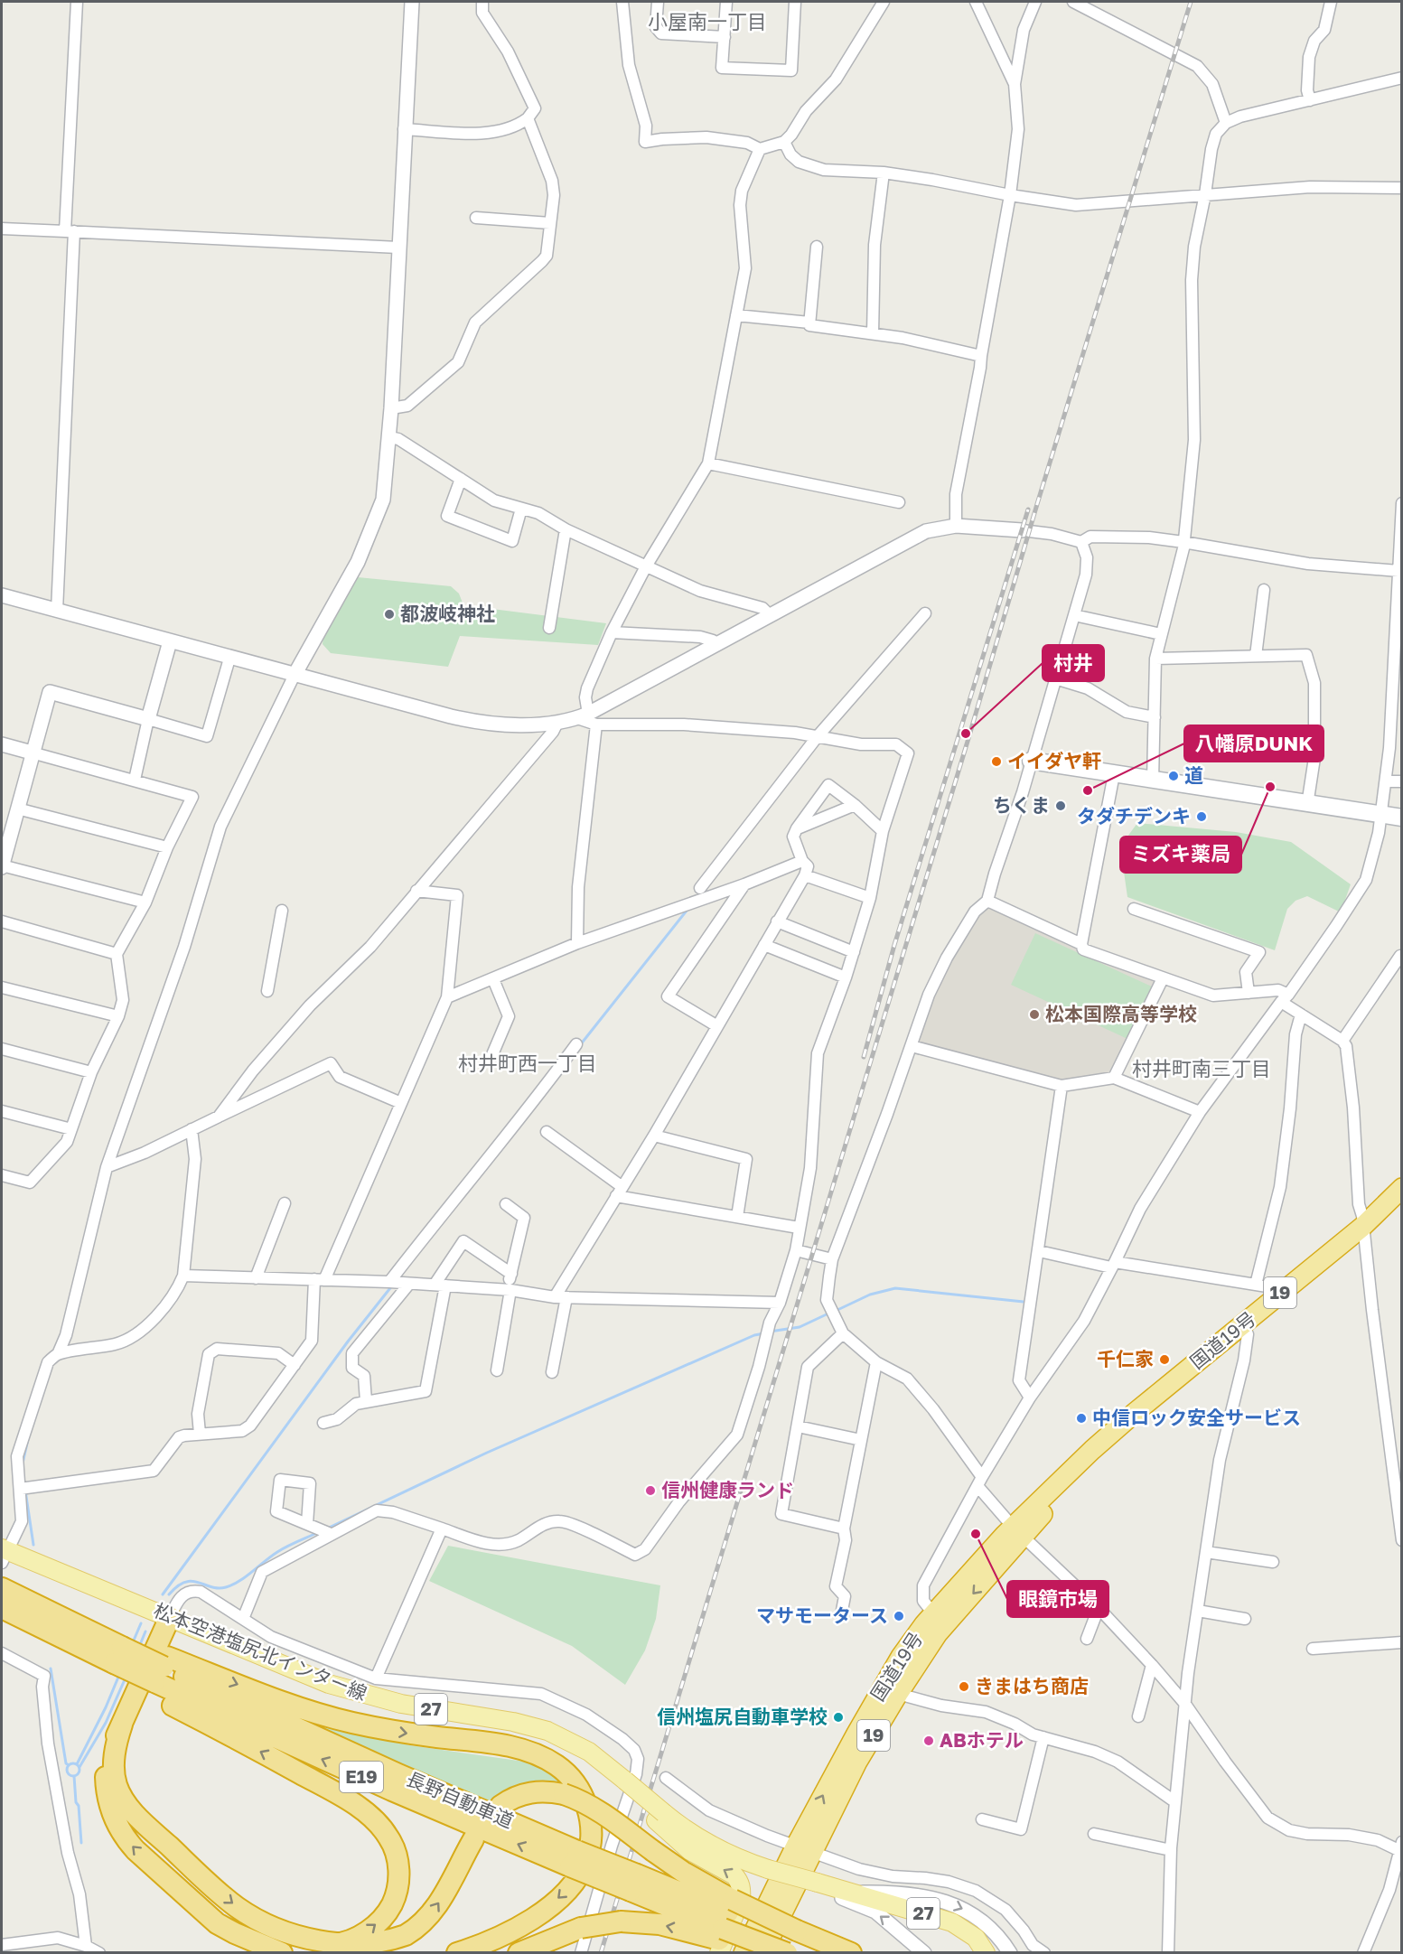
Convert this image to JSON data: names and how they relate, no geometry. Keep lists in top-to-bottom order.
{
  "streets": {
    "highway": [
      "19",
      "国道19号",
      "E19",
      "長野自動車道"
    ],
    "main road": ["松本空港塩尻北インター線", "27"]
  },
  "crossings": [
    ["松本空港塩尻北インター線", "27"],
    ["27", "長野自動車道"]
  ],
  "districts": ["小屋南一丁目", "村井町西一丁目", "村井町南三丁目"],
  "places": [
    "都波岐神社",
    "村井",
    "イイダヤ軒",
    "道",
    "ミズキ薬局",
    "八幡原DUNK",
    "ちくま",
    "タダチデンキ",
    "松本国際高等学校",
    "千仁家",
    "中信ロック安全サービス",
    "信州健康ランド",
    "眼鏡市場",
    "マサモータース",
    "きまはち商店",
    "信州塩尻自動車学校",
    "ABホテル"
  ]
}
